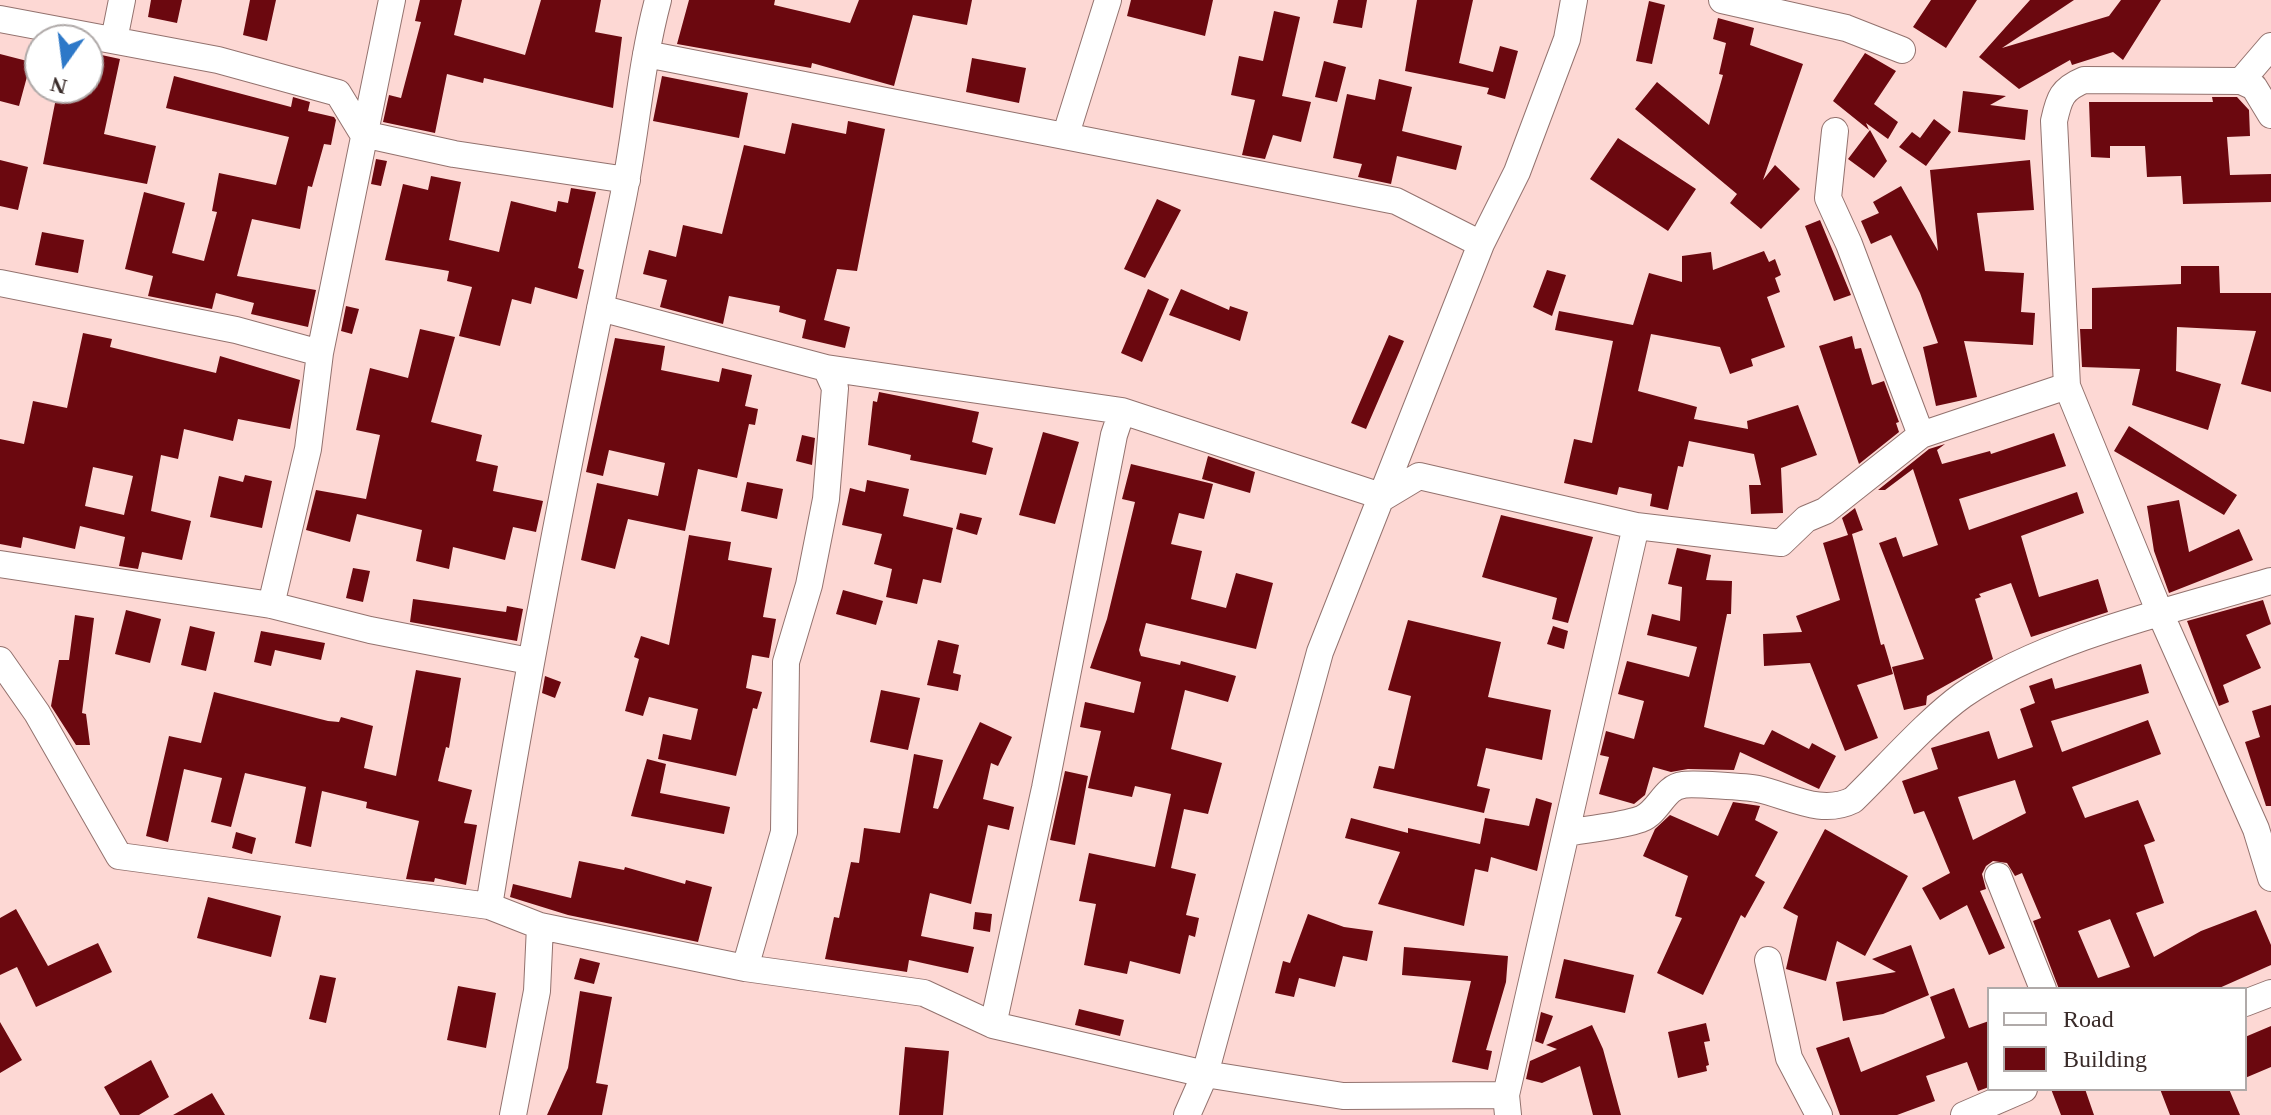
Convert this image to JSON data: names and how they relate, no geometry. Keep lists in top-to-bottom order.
{
  "legend": ["Road", "Building"],
  "north": "bottom"
}
